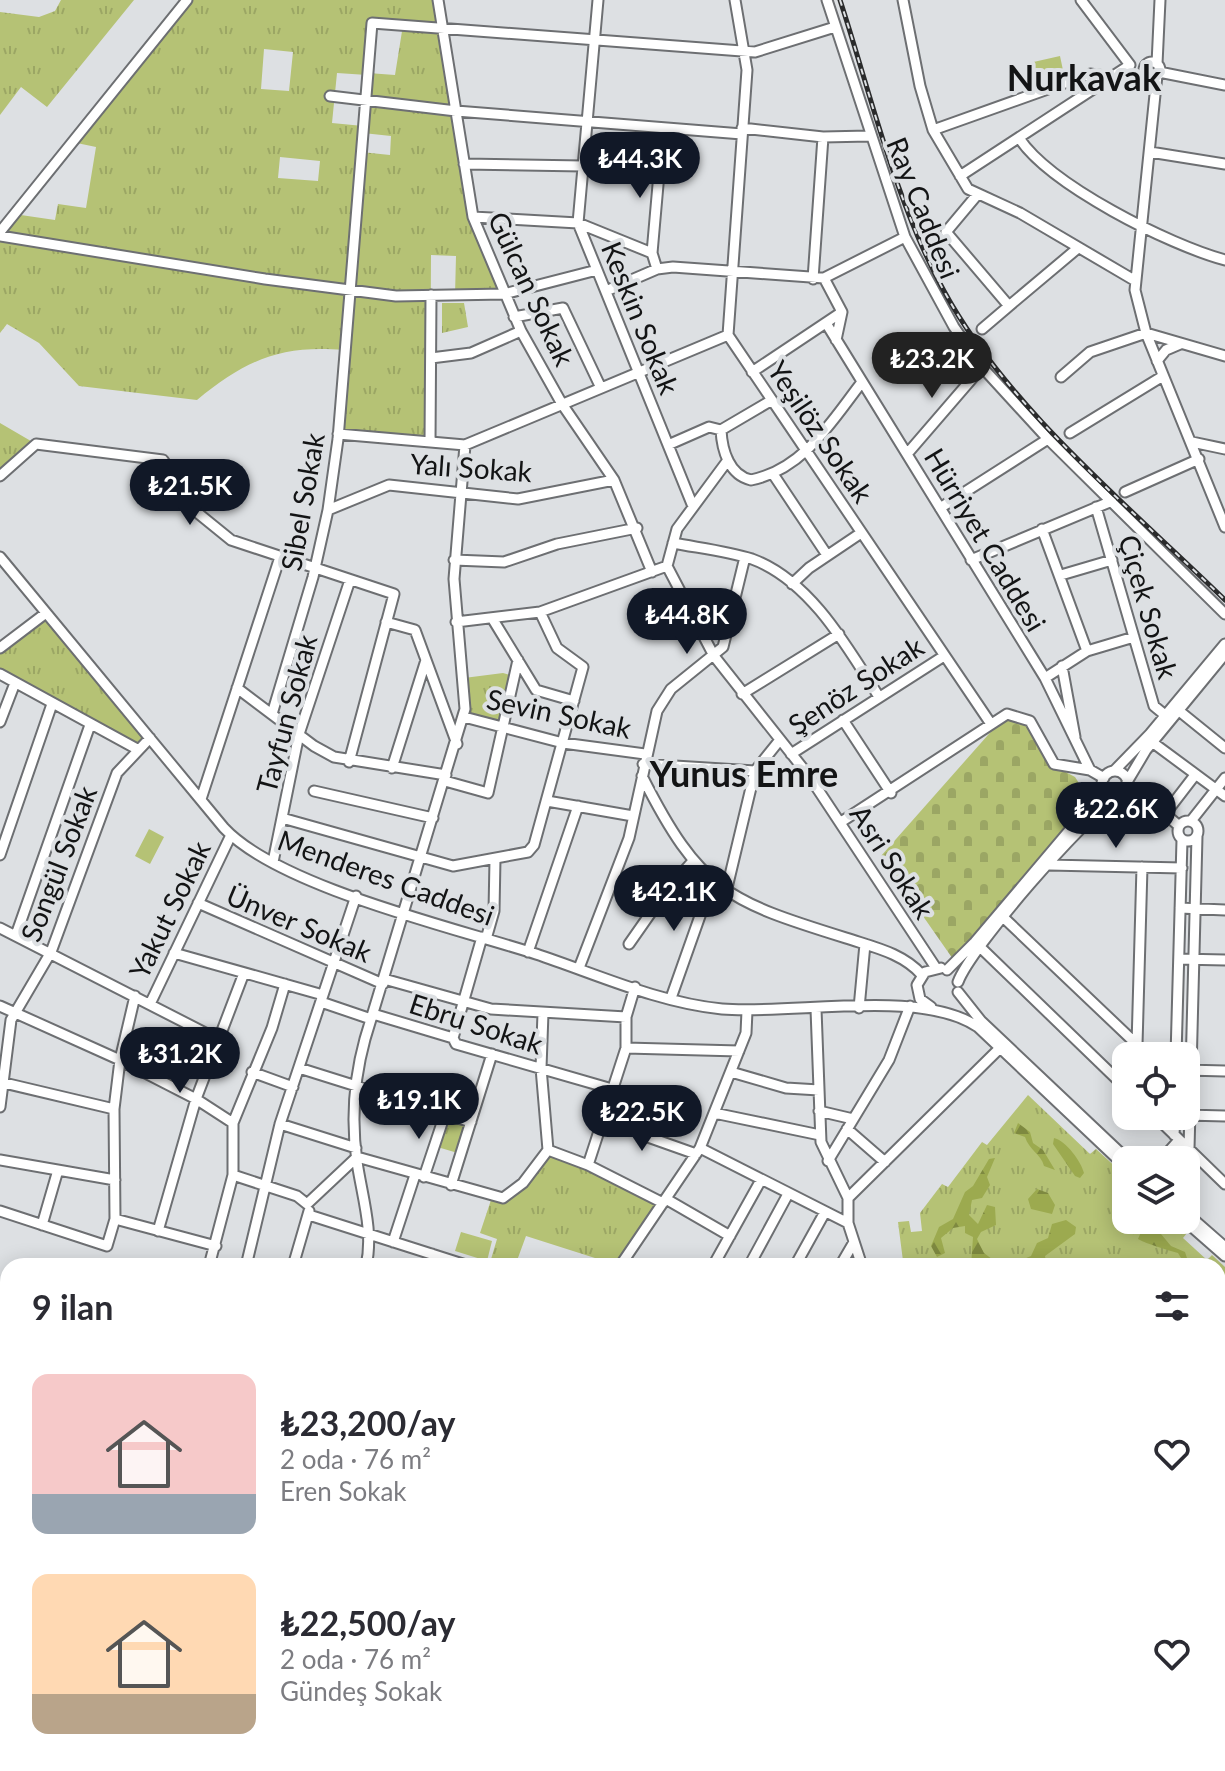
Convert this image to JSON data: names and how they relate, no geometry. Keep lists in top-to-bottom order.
{
  "streets": {
    "street": [
      "Ray Caddesi",
      "Gülcan Sokak",
      "Keskin Sokak",
      "Yeşilöz Sokak",
      "Yalı Sokak",
      "Sibel Sokak",
      "Hürriyet Caddesi",
      "Çiçek Sokak",
      "Şenöz Sokak",
      "Tayfun Sokak",
      "Sevin Sokak",
      "Asri Sokak",
      "Songül Sokak",
      "Menderes Caddesi",
      "Yakut Sokak",
      "Ünver Sokak",
      "Ebru Sokak"
    ]
  },
  "crossings": [
    ["Gülcan Sokak", "Yalı Sokak"],
    ["Gülcan Sokak", "Sibel Sokak"],
    ["Yeşilöz Sokak", "Şenöz Sokak"],
    ["Yalı Sokak", "Sibel Sokak"],
    ["Şenöz Sokak", "Asri Sokak"],
    ["Tayfun Sokak", "Menderes Caddesi"],
    ["Asri Sokak", "Menderes Caddesi"],
    ["Songül Sokak", "Menderes Caddesi"],
    ["Menderes Caddesi", "Yakut Sokak"],
    ["Yakut Sokak", "Ünver Sokak"],
    ["Yakut Sokak", "Ebru Sokak"]
  ],
  "districts": ["Nurkavak", "Yunus Emre"],
  "page": {
    "price": [
      "₺44.3K",
      "₺23.2K",
      "₺21.5K",
      "₺44.8K",
      "₺22.6K",
      "₺42.1K",
      "₺31.2K",
      "₺19.1K",
      "₺22.5K"
    ],
    "heading": "9 ilan",
    "list": [
      {
        "name": "₺23,200/ay",
        "note": "2 oda · 76 m² · Eren Sokak"
      },
      {
        "name": "₺22,500/ay",
        "note": "2 oda · 76 m² · Gündeş Sokak"
      }
    ]
  }
}
